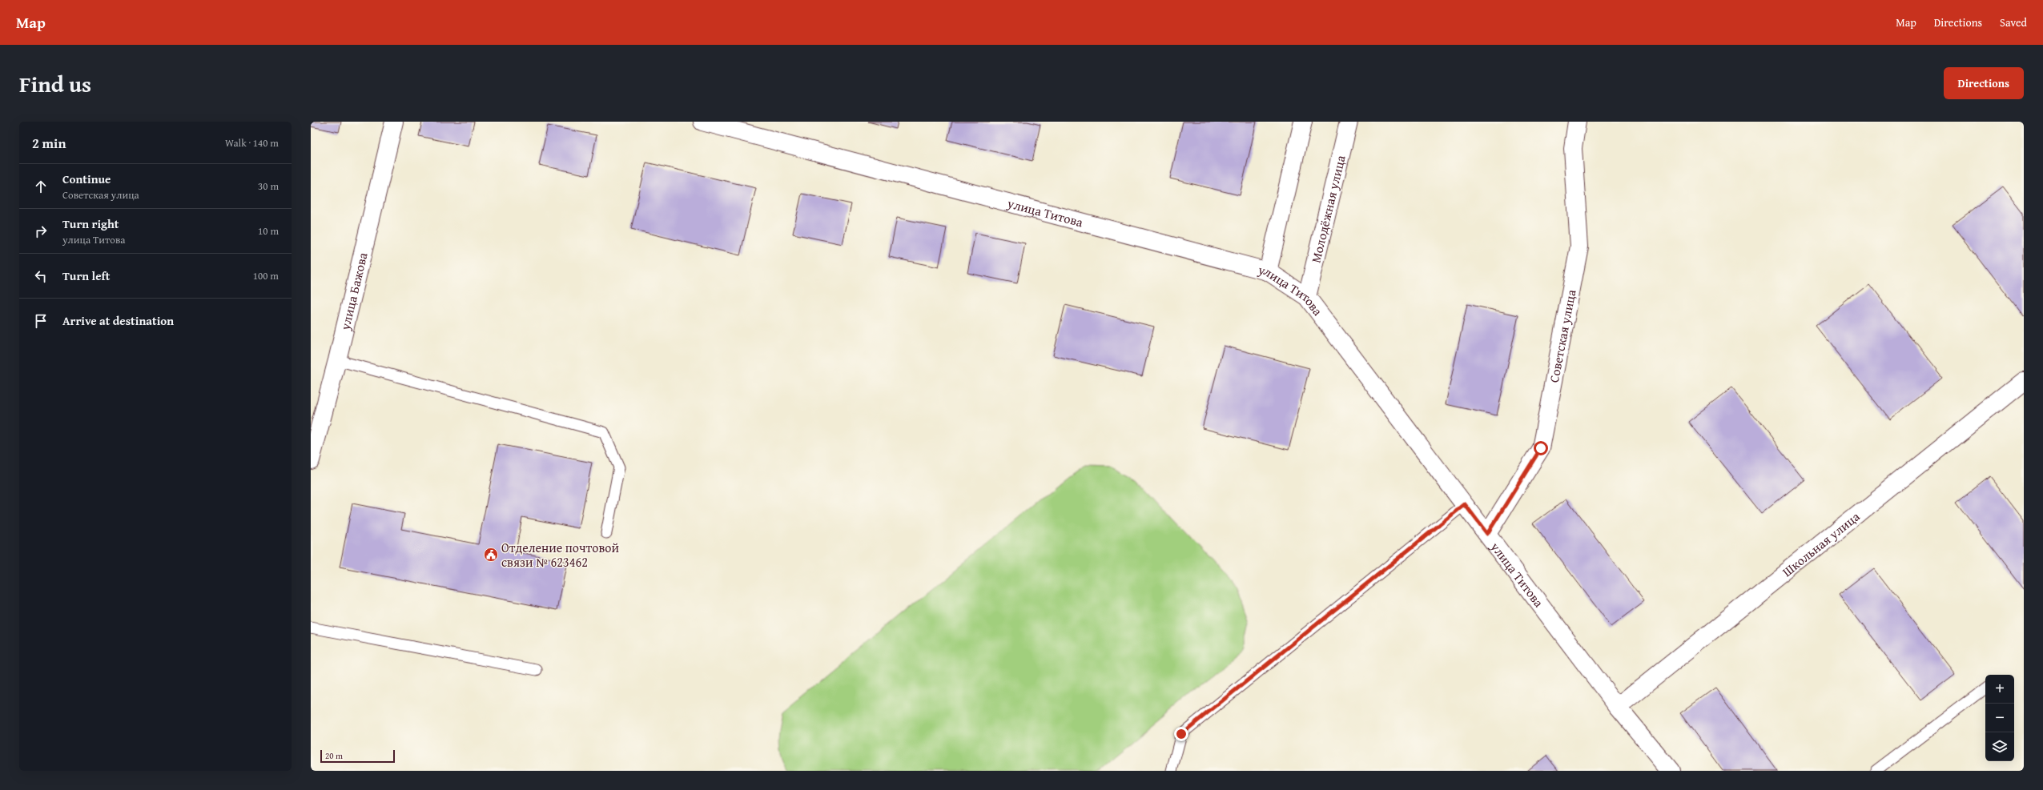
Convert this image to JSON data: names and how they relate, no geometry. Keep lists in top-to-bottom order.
{
  "streets": {
    "street": [
      "Молодёжная улица",
      "улица Титова",
      "улица Бажова",
      "Советская улица",
      "Школьная улица"
    ]
  },
  "crossings": [
    ["Молодёжная улица", "улица Титова"],
    ["улица Титова", "Советская улица"],
    ["улица Титова", "Школьная улица"]
  ],
  "places": {
    "public building": ["Отделение почтовой связи № 623462"]
  },
  "scale_bar": "20 m",
  "page": {
    "header": "Map",
    "nav": ["Map", "Directions", "Saved"],
    "title": "Find us",
    "buttons": "Directions",
    "heading": ["2 min", "Walk · 140 m"],
    "list": [
      ["Continue", "Советская улица", "30 m"],
      ["Turn right", "улица Титова", "10 m"],
      ["Turn left", "100 m"],
      "Arrive at destination"
    ],
    "map_buttons": ["+", "−"],
    "scale": "20 m"
  }
}
